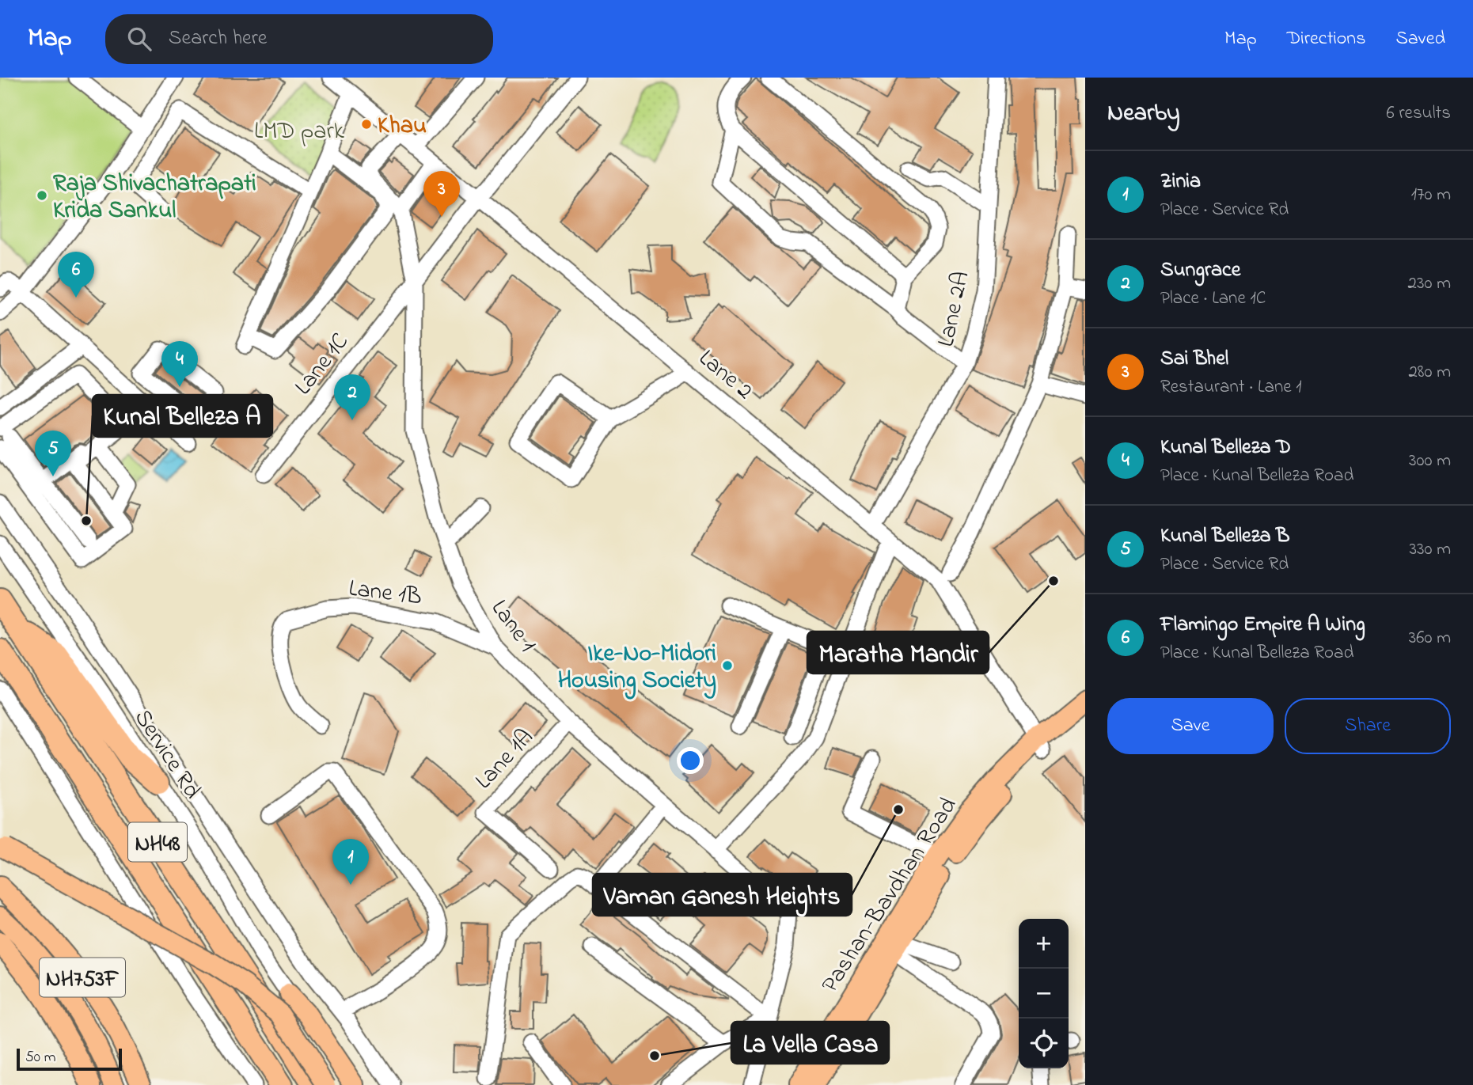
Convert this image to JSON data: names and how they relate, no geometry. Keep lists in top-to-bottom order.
{
  "streets": {
    "highway": ["NH48"],
    "main road": ["Pashan-Bavdhan Road", "NH753F"],
    "street": [
      "Lane 2A",
      "Lane 1C",
      "Lane 2",
      "Lane 1B",
      "Lane 1",
      "Service Rd",
      "Lane 1A"
    ]
  },
  "crossings": [
    ["Lane 2A", "Lane 2"],
    ["Lane 1C", "Lane 1"],
    ["Lane 2", "Pashan-Bavdhan Road"],
    ["Lane 1B", "Lane 1"],
    ["Lane 1", "Lane 1A"]
  ],
  "parks": ["LMD park"],
  "places": [
    "Khau",
    "Raja Shivachatrapati Krida Sankul",
    "Kunal Belleza A",
    "Maratha Mandir",
    "Ike-No-Midori Housing Society",
    "Vaman Ganesh Heights",
    "La Vella Casa"
  ],
  "scale_bar": "50 m",
  "page": {
    "header": "Map",
    "search": "Search here",
    "nav": ["Map", "Directions", "Saved"],
    "heading": ["Nearby", "6 results"],
    "list": [
      {
        "mark": "1",
        "name": "Zinia",
        "note": "Place · Service Rd",
        "value": "170 m"
      },
      {
        "mark": "2",
        "name": "Sungrace",
        "note": "Place · Lane 1C",
        "value": "230 m"
      },
      {
        "mark": "3",
        "name": "Sai Bhel",
        "note": "Restaurant · Lane 1",
        "value": "280 m"
      },
      {
        "mark": "4",
        "name": "Kunal Belleza D",
        "note": "Place · Kunal Belleza Road",
        "value": "300 m"
      },
      {
        "mark": "5",
        "name": "Kunal Belleza B",
        "note": "Place · Service Rd",
        "value": "330 m"
      },
      {
        "mark": "6",
        "name": "Flamingo Empire A Wing",
        "note": "Place · Kunal Belleza Road",
        "value": "360 m"
      }
    ],
    "pins": [
      "3",
      "6",
      "4",
      "2",
      "5",
      "1"
    ],
    "buttons": ["Save", "Share"],
    "map_buttons": ["+", "−"],
    "scale": "50 m"
  }
}
